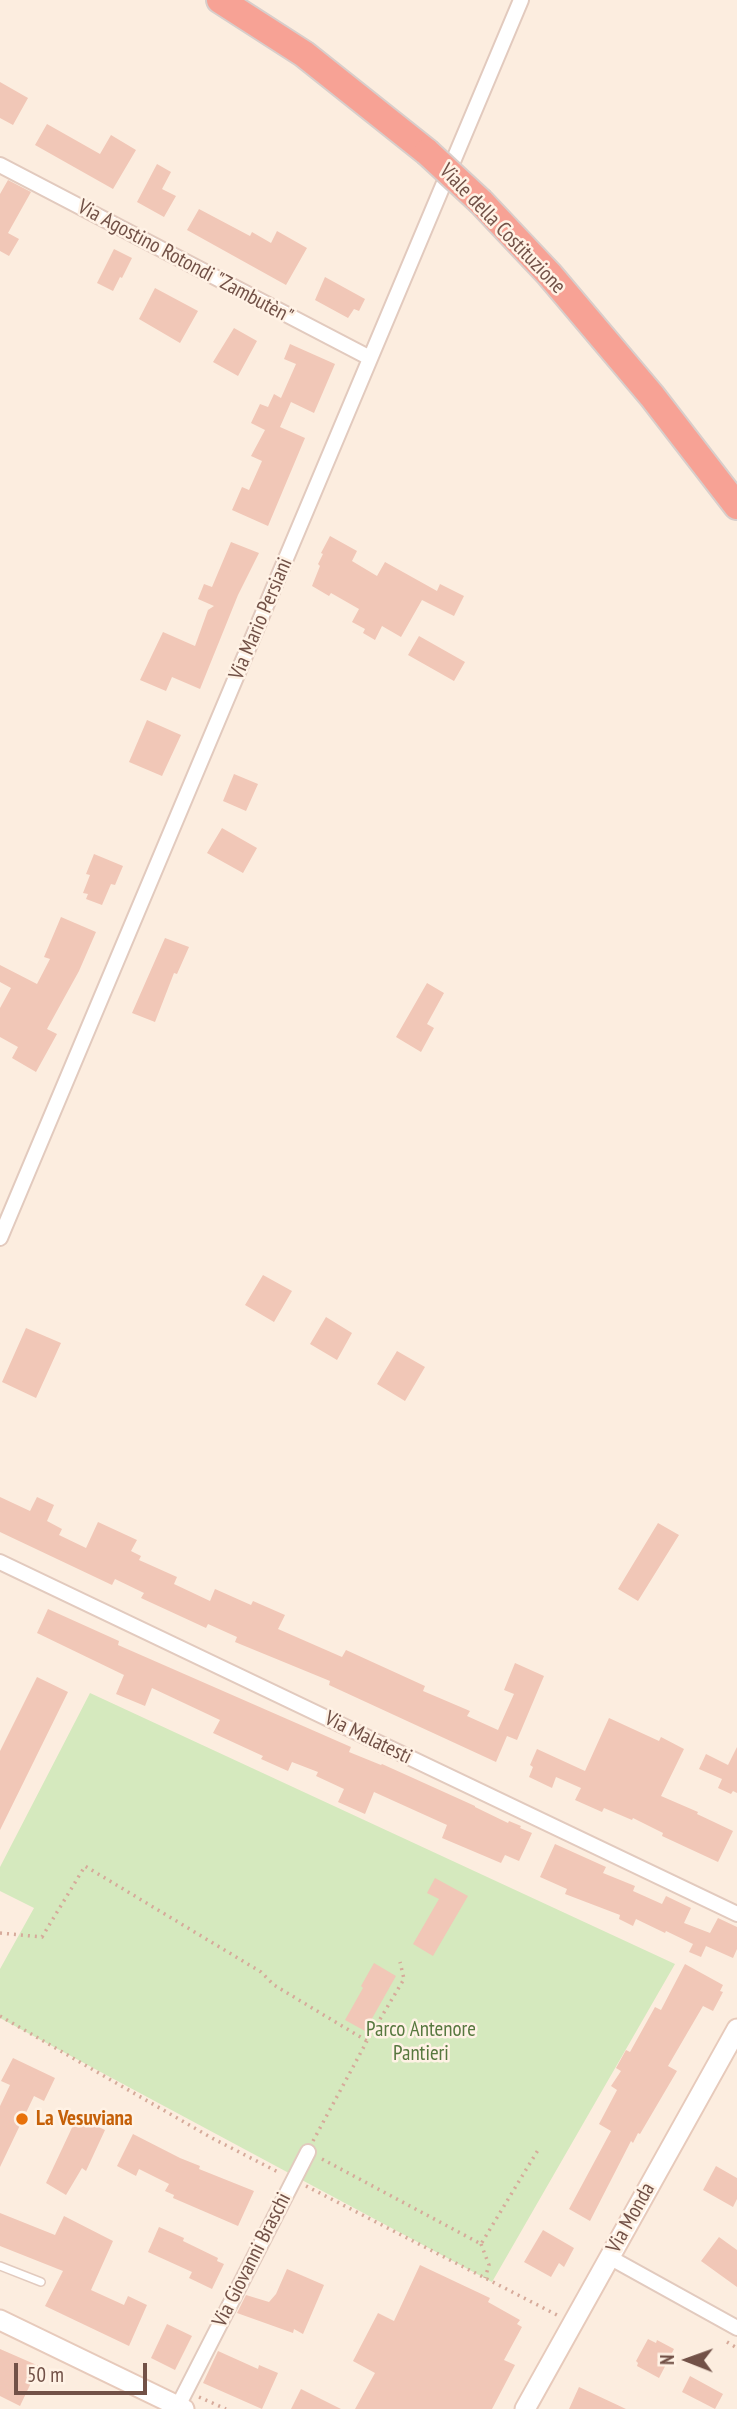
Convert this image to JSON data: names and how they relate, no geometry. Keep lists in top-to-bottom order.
{
  "streets": {
    "highway": ["Viale della Costituzione"],
    "main road": ["Via Monda"],
    "street": [
      "Via Agostino Rotondi \"Zambutèn\"",
      "Via Mario Persiani",
      "Via Malatesti",
      "Via Giovanni Braschi"
    ]
  },
  "crossings": [
    ["Via Agostino Rotondi \"Zambutèn\"", "Via Mario Persiani"]
  ],
  "parks": ["Parco Antenore Pantieri"],
  "places": ["La Vesuviana"],
  "scale_bar": "50 m",
  "north": "left"
}
